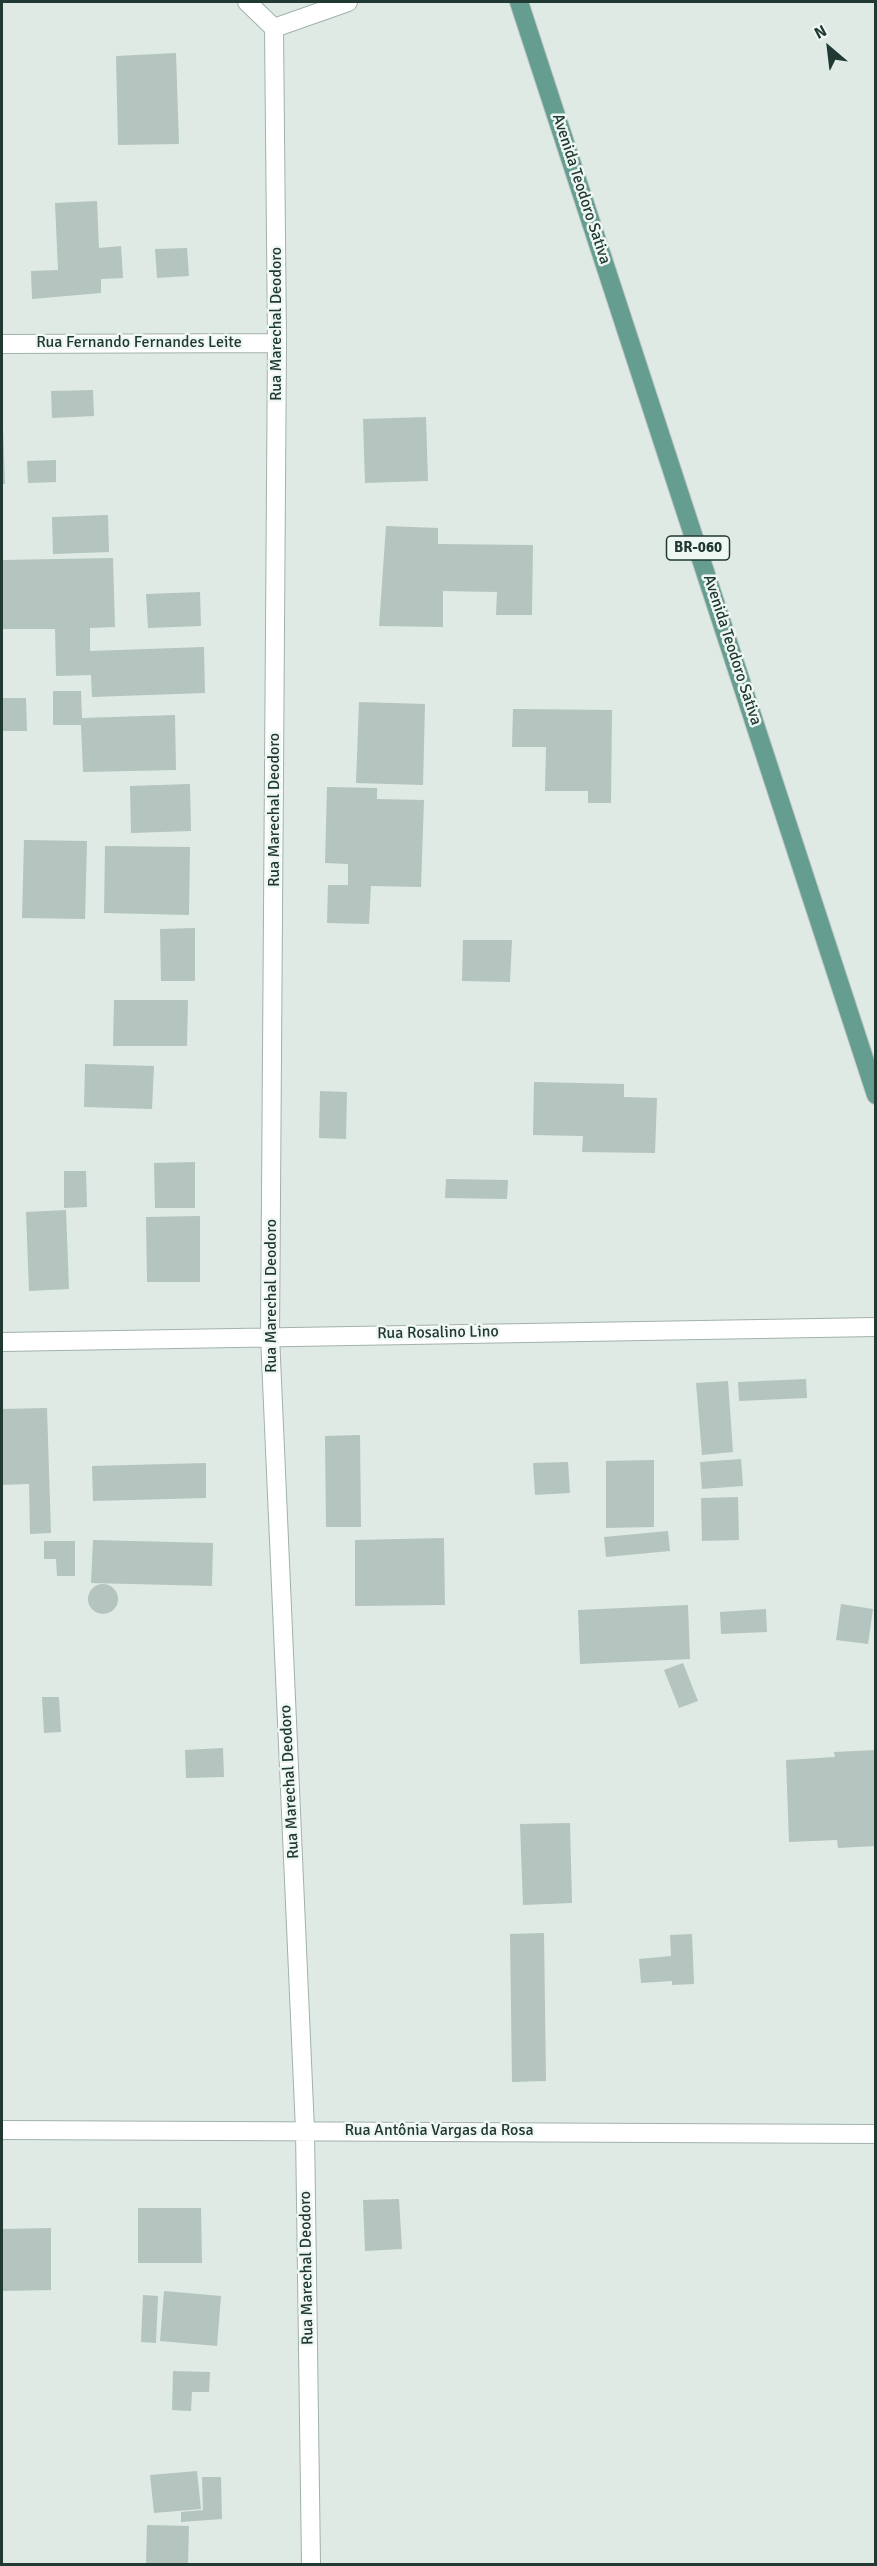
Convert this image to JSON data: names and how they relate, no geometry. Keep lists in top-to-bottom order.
{
  "streets": {
    "main road": ["Avenida Teodoro Sativa", "BR-060"],
    "street": [
      "Rua Marechal Deodoro",
      "Rua Fernando Fernandes Leite",
      "Rua Rosalino Lino",
      "Rua Antônia Vargas da Rosa"
    ]
  },
  "crossings": [
    ["Rua Marechal Deodoro", "Rua Fernando Fernandes Leite"],
    ["Rua Marechal Deodoro", "Rua Rosalino Lino"],
    ["Rua Marechal Deodoro", "Rua Antônia Vargas da Rosa"]
  ],
  "north": "top left"
}
